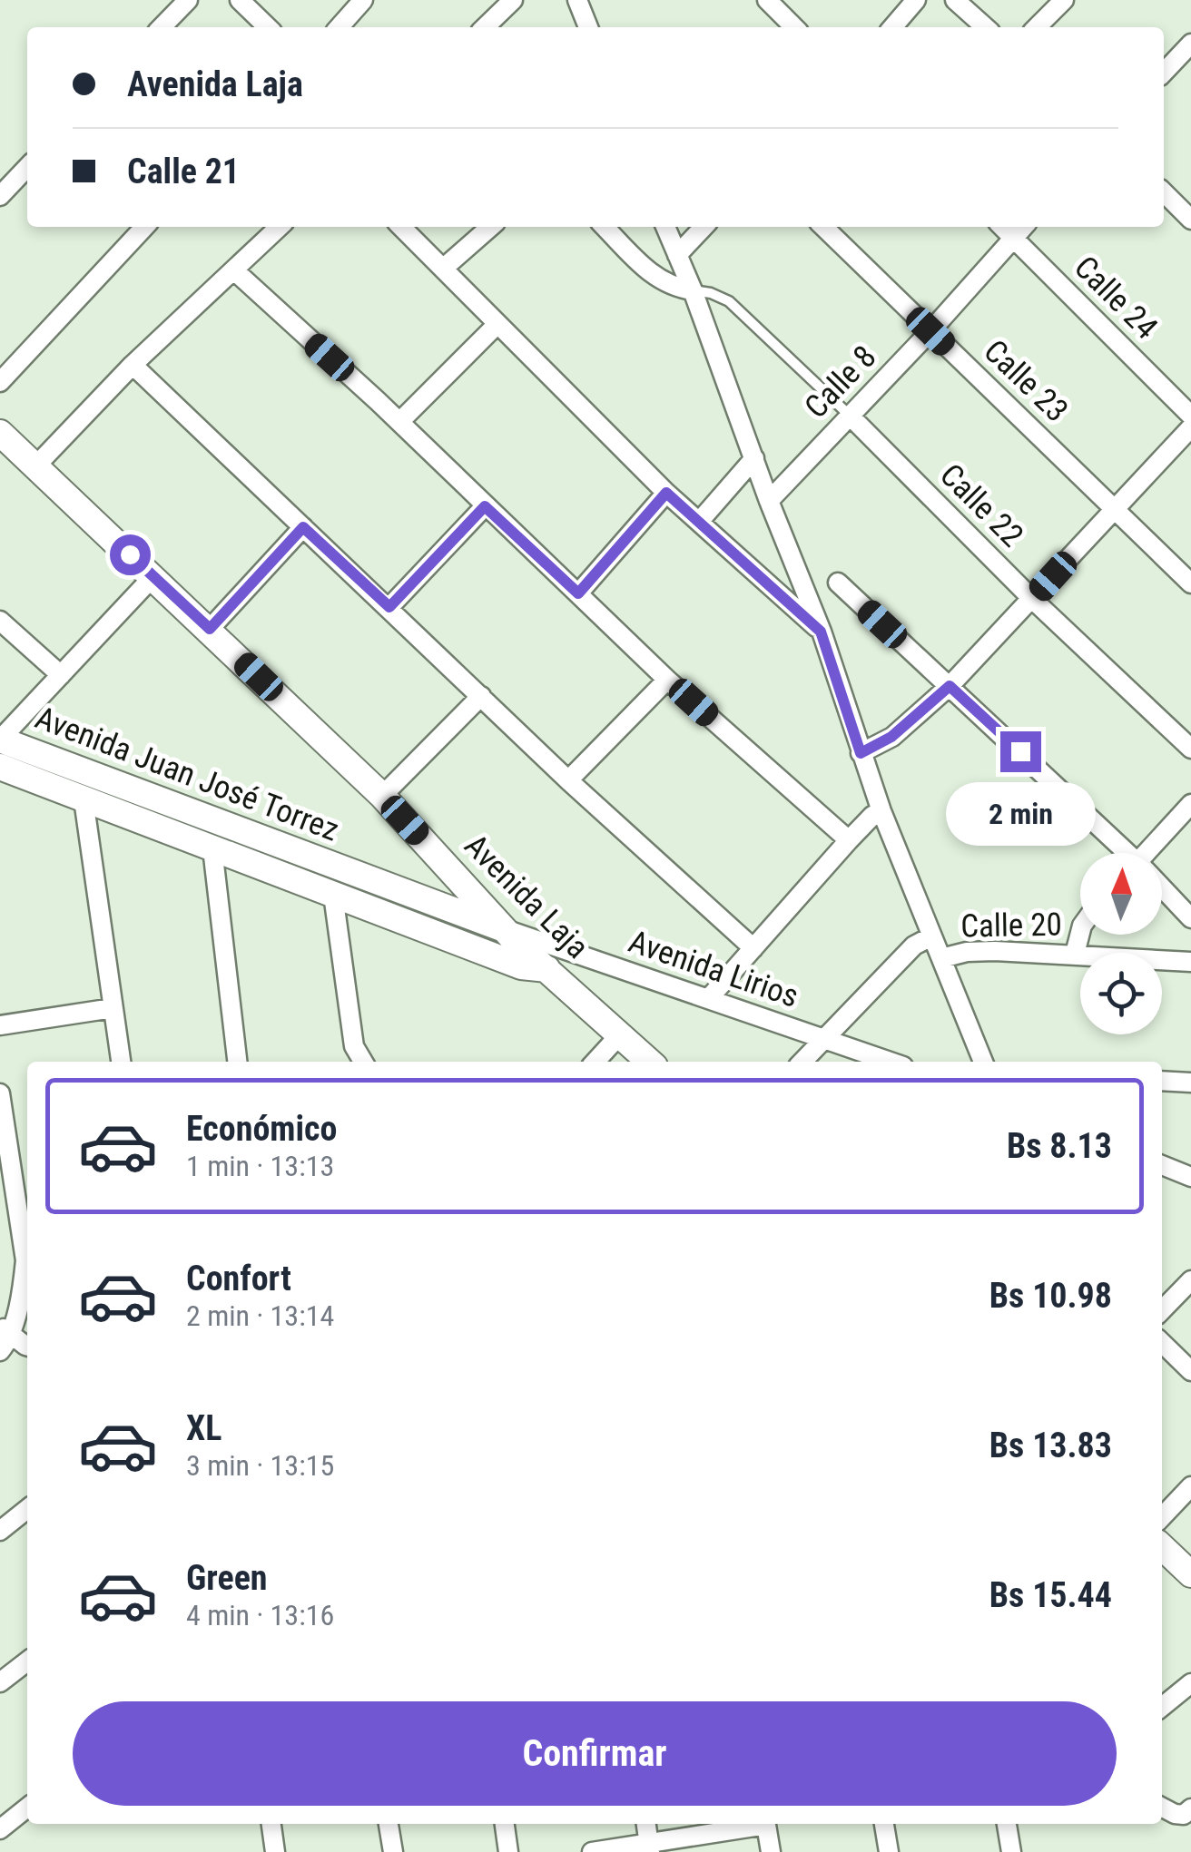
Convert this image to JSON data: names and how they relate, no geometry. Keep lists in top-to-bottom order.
{
  "streets": {
    "street": [
      "Calle 24",
      "Calle 23",
      "Calle 8",
      "Calle 22",
      "Avenida Juan José Torrez",
      "Avenida Laja",
      "Calle 20",
      "Avenida Lirios"
    ]
  },
  "crossings": [
    ["Calle 24", "Calle 8"],
    ["Calle 23", "Calle 8"],
    ["Calle 8", "Calle 22"],
    ["Avenida Juan José Torrez", "Avenida Laja"],
    ["Avenida Juan José Torrez", "Avenida Lirios"],
    ["Avenida Laja", "Avenida Lirios"]
  ],
  "north": "top",
  "page": {
    "banner": ["Avenida Laja", "Calle 21"],
    "bubble": "2 min",
    "list": [
      {
        "name": "Económico",
        "note": "1 min · 13:13",
        "value": "Bs 8.13"
      },
      {
        "name": "Confort",
        "note": "2 min · 13:14",
        "value": "Bs 10.98"
      },
      {
        "name": "XL",
        "note": "3 min · 13:15",
        "value": "Bs 13.83"
      },
      {
        "name": "Green",
        "note": "4 min · 13:16",
        "value": "Bs 15.44"
      }
    ],
    "buttons": "Confirmar"
  }
}
